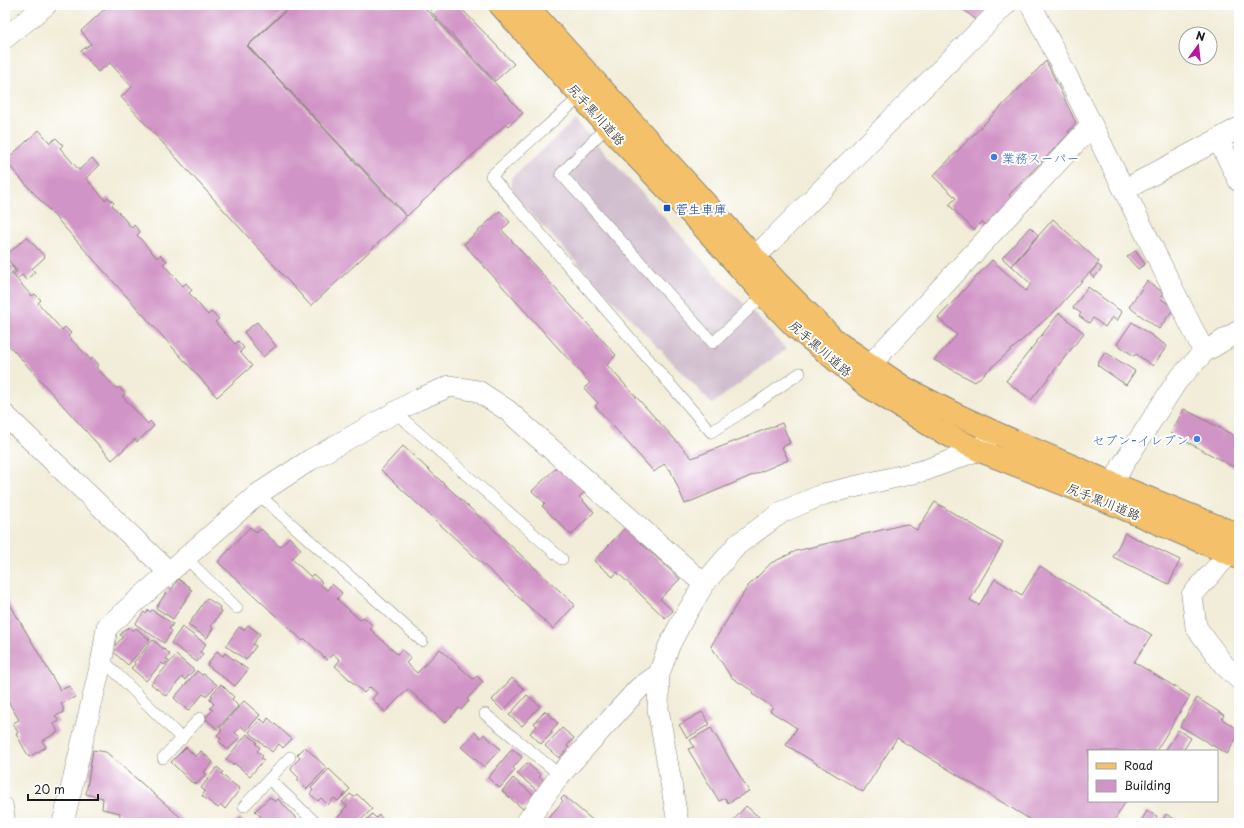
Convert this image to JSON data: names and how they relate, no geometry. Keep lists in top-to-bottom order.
{
  "streets": {
    "main road": ["尻手黒川道路"]
  },
  "places": {
    "other": ["業務スーパー", "セブン-イレブン"],
    "transit": ["菅生車庫"]
  },
  "legend": ["Road", "Building"],
  "scale_bar": "20 m",
  "north": "top"
}
